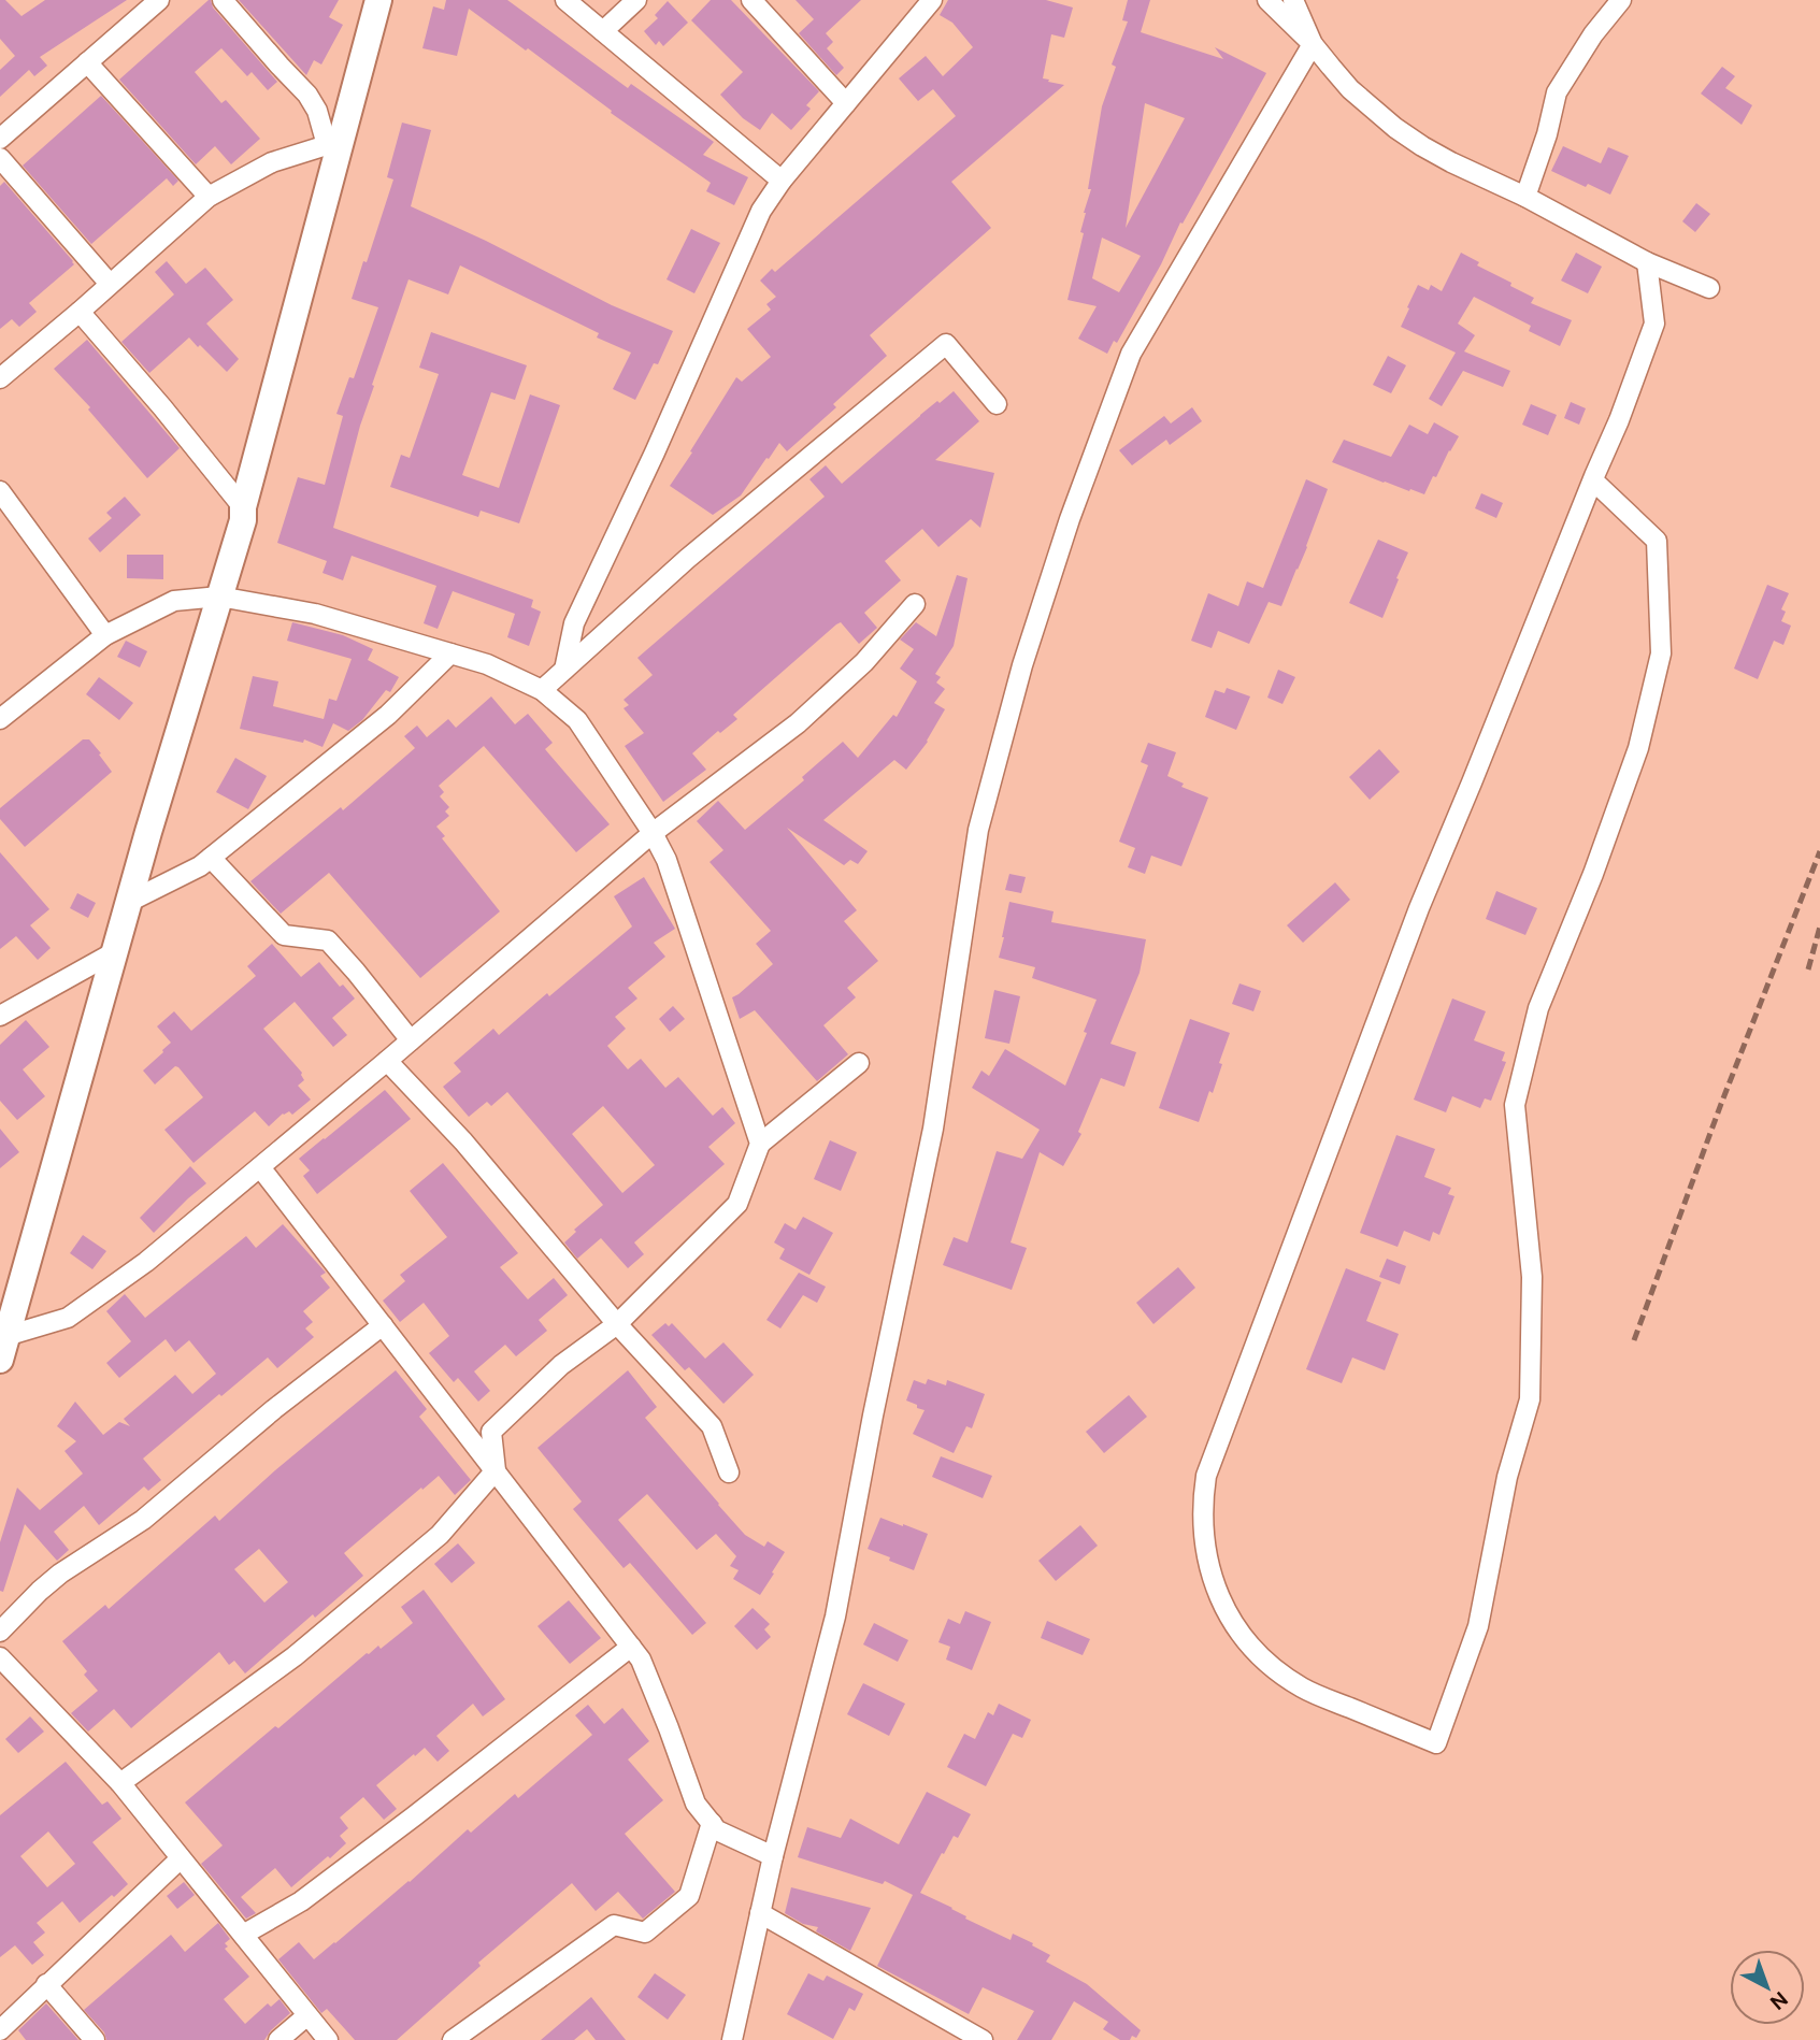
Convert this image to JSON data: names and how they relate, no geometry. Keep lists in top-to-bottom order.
{
  "north": "bottom right"
}
